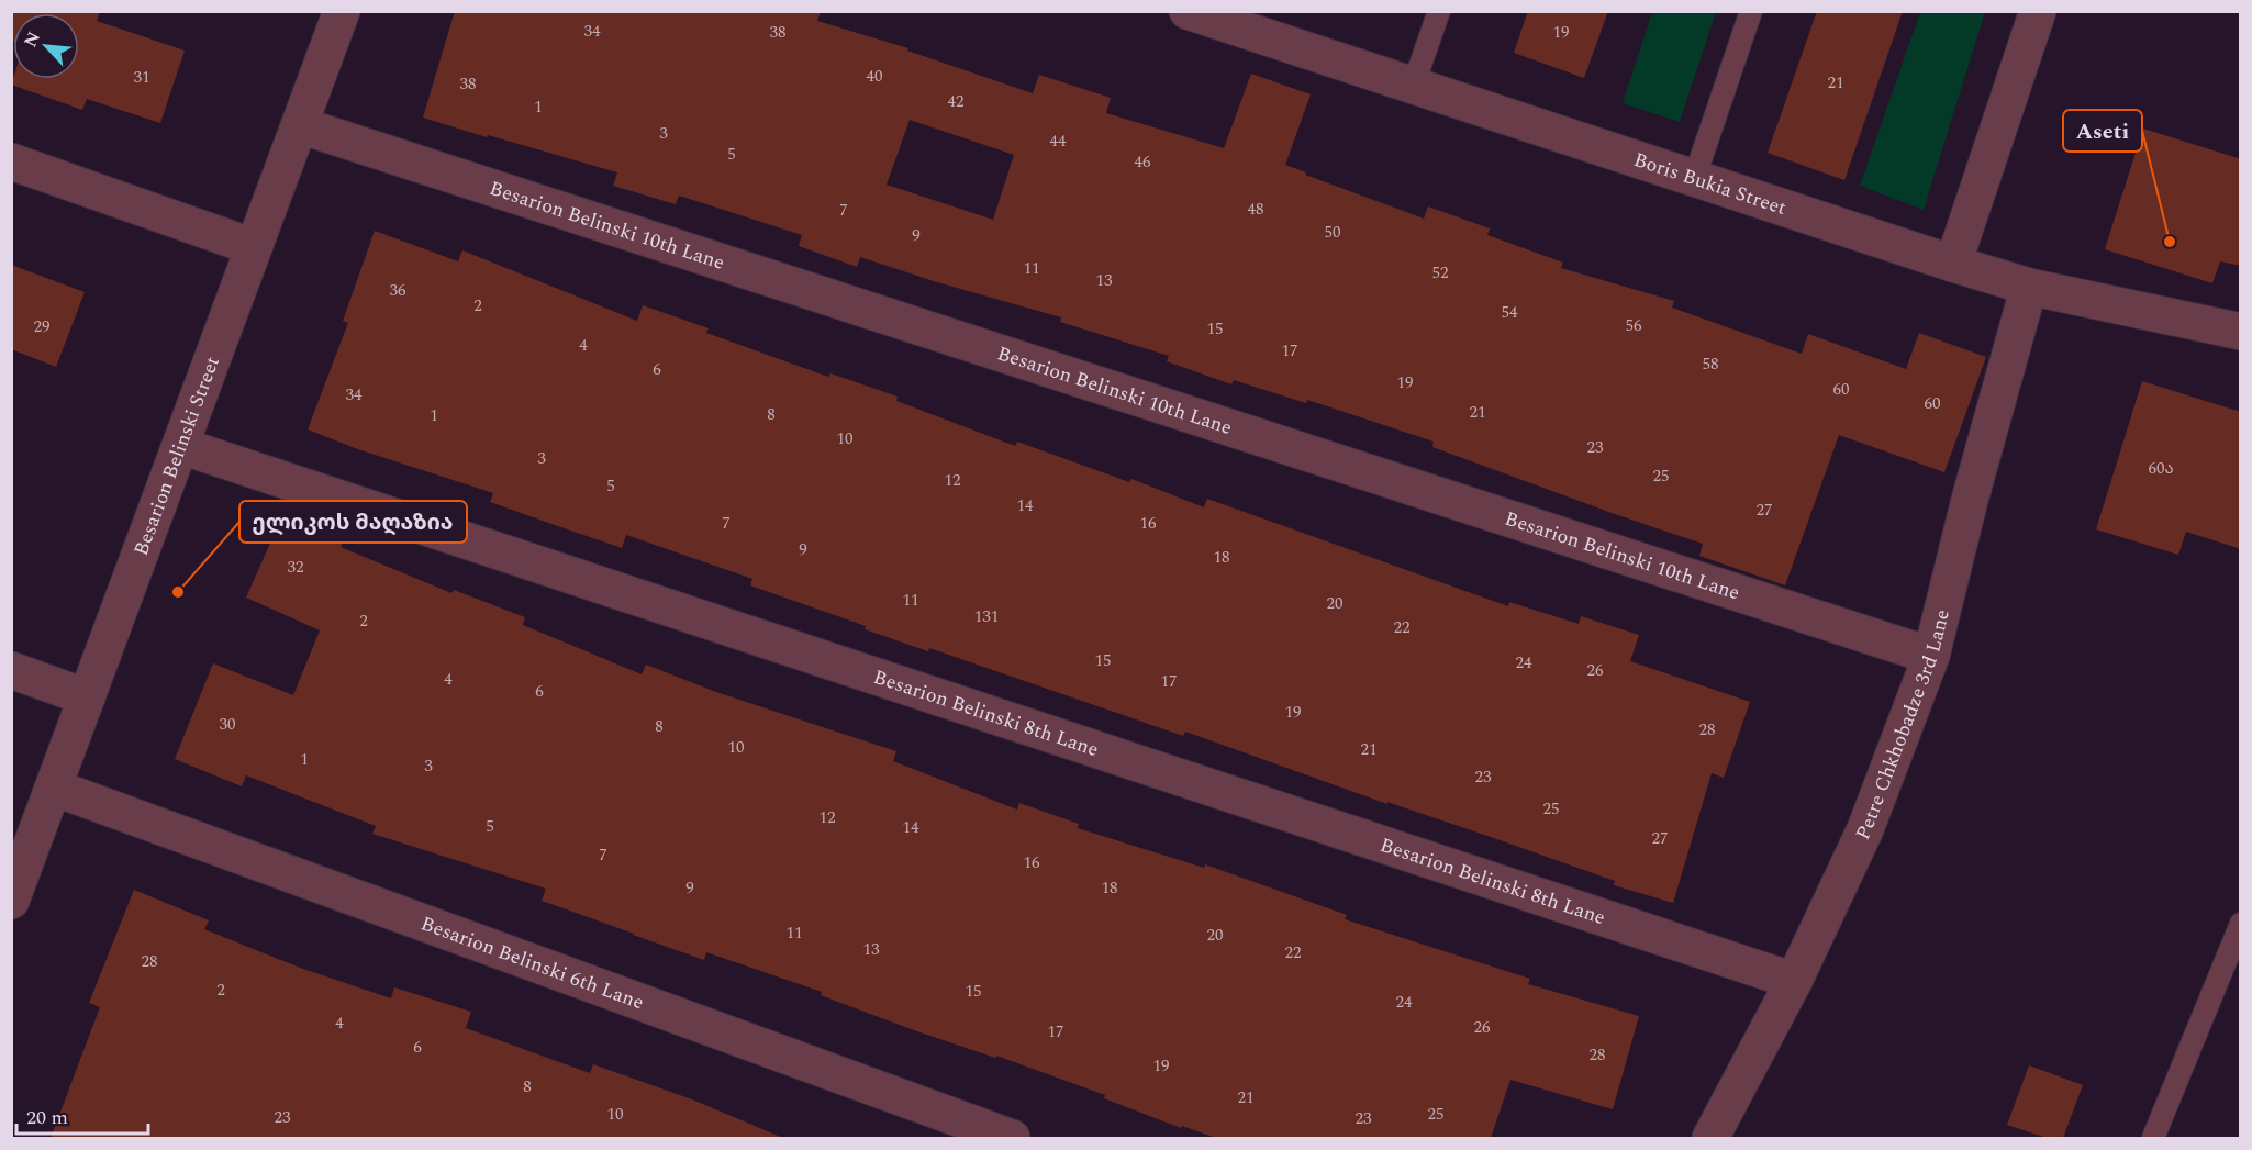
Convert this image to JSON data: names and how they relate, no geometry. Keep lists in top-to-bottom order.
{
  "streets": {
    "street": [
      "Boris Bukia Street",
      "Besarion Belinski 10th Lane",
      "Besarion Belinski Street",
      "Besarion Belinski 8th Lane",
      "Petre Chkhobadze 3rd Lane",
      "Besarion Belinski 6th Lane"
    ]
  },
  "crossings": [
    ["Boris Bukia Street", "Petre Chkhobadze 3rd Lane"],
    ["Besarion Belinski 10th Lane", "Besarion Belinski Street"],
    ["Besarion Belinski 10th Lane", "Petre Chkhobadze 3rd Lane"],
    ["Besarion Belinski Street", "Besarion Belinski 8th Lane"],
    ["Besarion Belinski Street", "Besarion Belinski 6th Lane"],
    ["Besarion Belinski 8th Lane", "Petre Chkhobadze 3rd Lane"]
  ],
  "places": ["Aseti", "ელიკოს მაღაზია"],
  "house_numbers": [
    "34",
    "38",
    "19",
    "40",
    "31",
    "21",
    "38",
    "42",
    "1",
    "3",
    "44",
    "5",
    "46",
    "48",
    "7",
    "50",
    "9",
    "11",
    "52",
    "13",
    "36",
    "2",
    "54",
    "56",
    "29",
    "15",
    "4",
    "17",
    "58",
    "6",
    "19",
    "60",
    "34",
    "60",
    "21",
    "8",
    "1",
    "10",
    "23",
    "3",
    "60ა",
    "25",
    "12",
    "5",
    "14",
    "27",
    "7",
    "16",
    "9",
    "18",
    "32",
    "11",
    "20",
    "131",
    "2",
    "22",
    "15",
    "24",
    "26",
    "4",
    "17",
    "6",
    "19",
    "30",
    "8",
    "28",
    "10",
    "21",
    "1",
    "3",
    "23",
    "25",
    "12",
    "5",
    "14",
    "27",
    "7",
    "16",
    "9",
    "18",
    "11",
    "20",
    "13",
    "22",
    "28",
    "2",
    "15",
    "24",
    "4",
    "26",
    "17",
    "6",
    "28",
    "19",
    "8",
    "21",
    "10",
    "25",
    "23",
    "23"
  ],
  "scale_bar": "20 m",
  "north": "top left"
}
